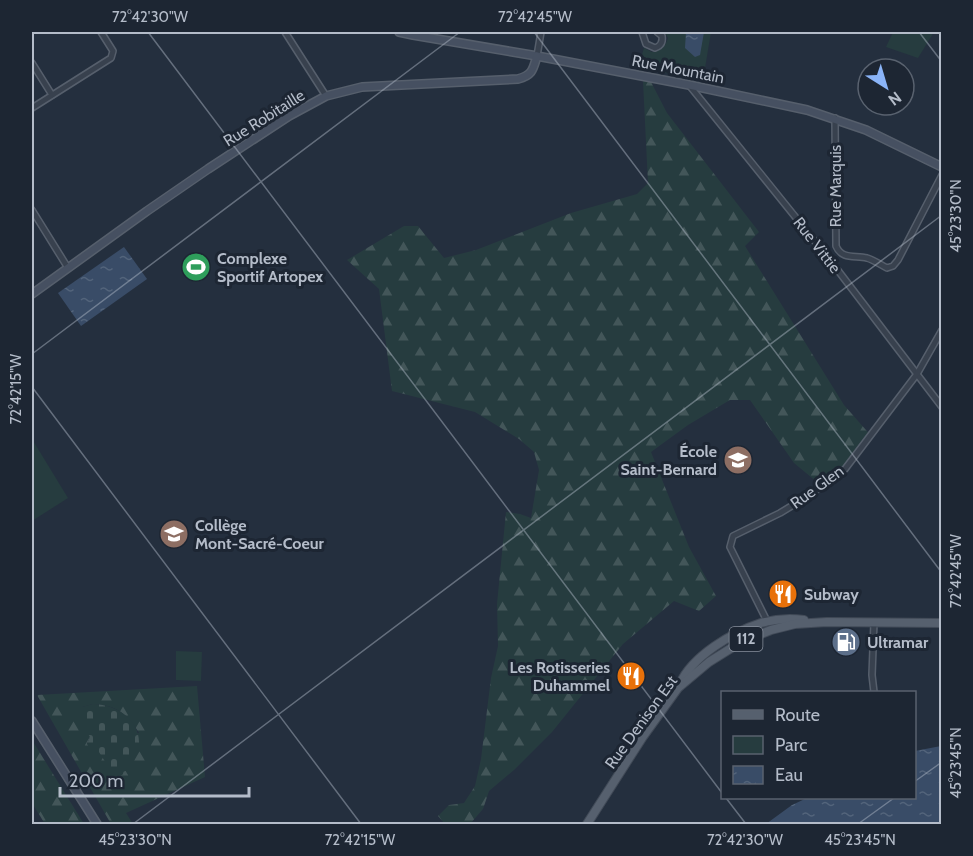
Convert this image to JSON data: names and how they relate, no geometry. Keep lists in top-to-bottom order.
{
  "streets": {
    "main road": ["112", "Rue Denison Est"],
    "street": [
      "Rue Mountain",
      "Rue Robitaille",
      "Rue Marquis",
      "Rue Vittie",
      "Rue Glen"
    ]
  },
  "crossings": [
    ["Rue Mountain", "Rue Robitaille"],
    ["Rue Mountain", "Rue Marquis"],
    ["Rue Mountain", "Rue Vittie"],
    ["Rue Vittie", "Rue Glen"],
    ["Rue Glen", "Rue Denison Est"]
  ],
  "places": {
    "sports": ["Complexe Sportif Artopex"],
    "school or university": ["École Saint-Bernard", "Collège Mont-Sacré-Coeur"],
    "restaurant": ["Subway", "Les Rotisseries Duhammel"],
    "fuel station": ["Ultramar"]
  },
  "legend": ["Route", "Parc", "Eau"],
  "scale_bar": "200 m",
  "north": "bottom right",
  "coordinates": [
    "72°42'30\"W",
    "72°42'45\"W",
    "45°23'30\"N",
    "72°42'15\"W",
    "45°23'45\"N"
  ]
}
